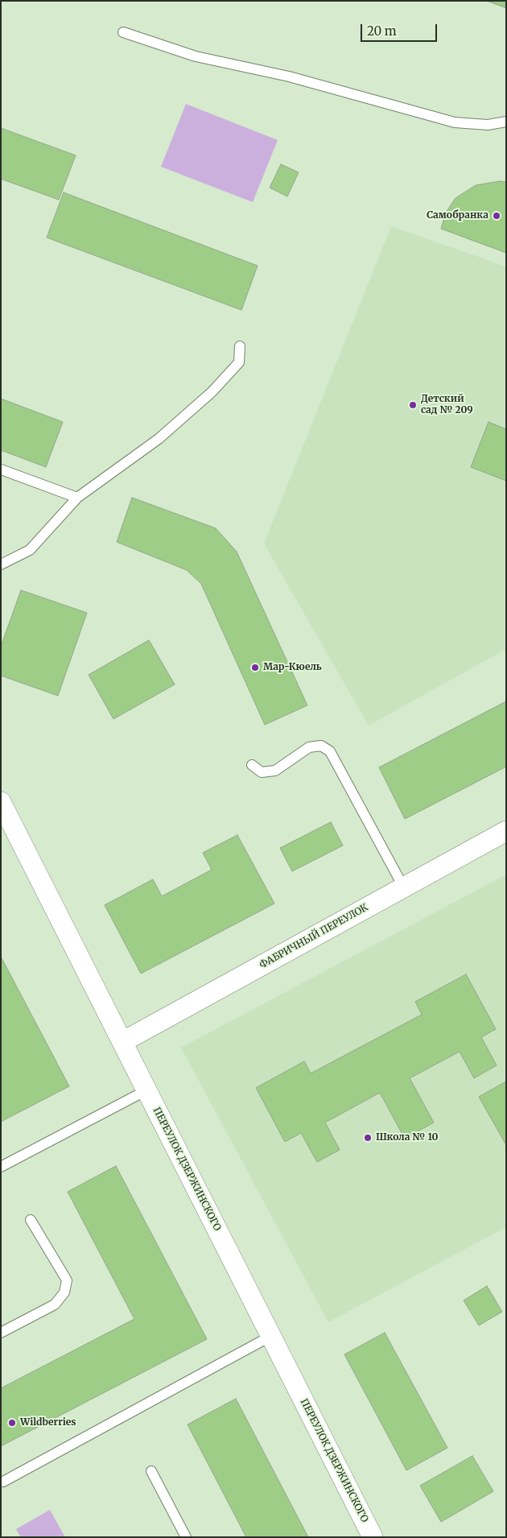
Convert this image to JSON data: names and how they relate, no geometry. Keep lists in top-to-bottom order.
{
  "streets": {
    "street": ["ФАБРИЧНЫЙ ПЕРЕУЛОК", "ПЕРЕУЛОК ДЗЕРЖИНСКОГО"]
  },
  "crossings": [
    ["ФАБРИЧНЫЙ ПЕРЕУЛОК", "ПЕРЕУЛОК ДЗЕРЖИНСКОГО"]
  ],
  "places": [
    "Самобранка",
    "Детский сад № 209",
    "Мар-Кюель",
    "Школа № 10",
    "Wildberries"
  ],
  "scale_bar": "20 m"
}
